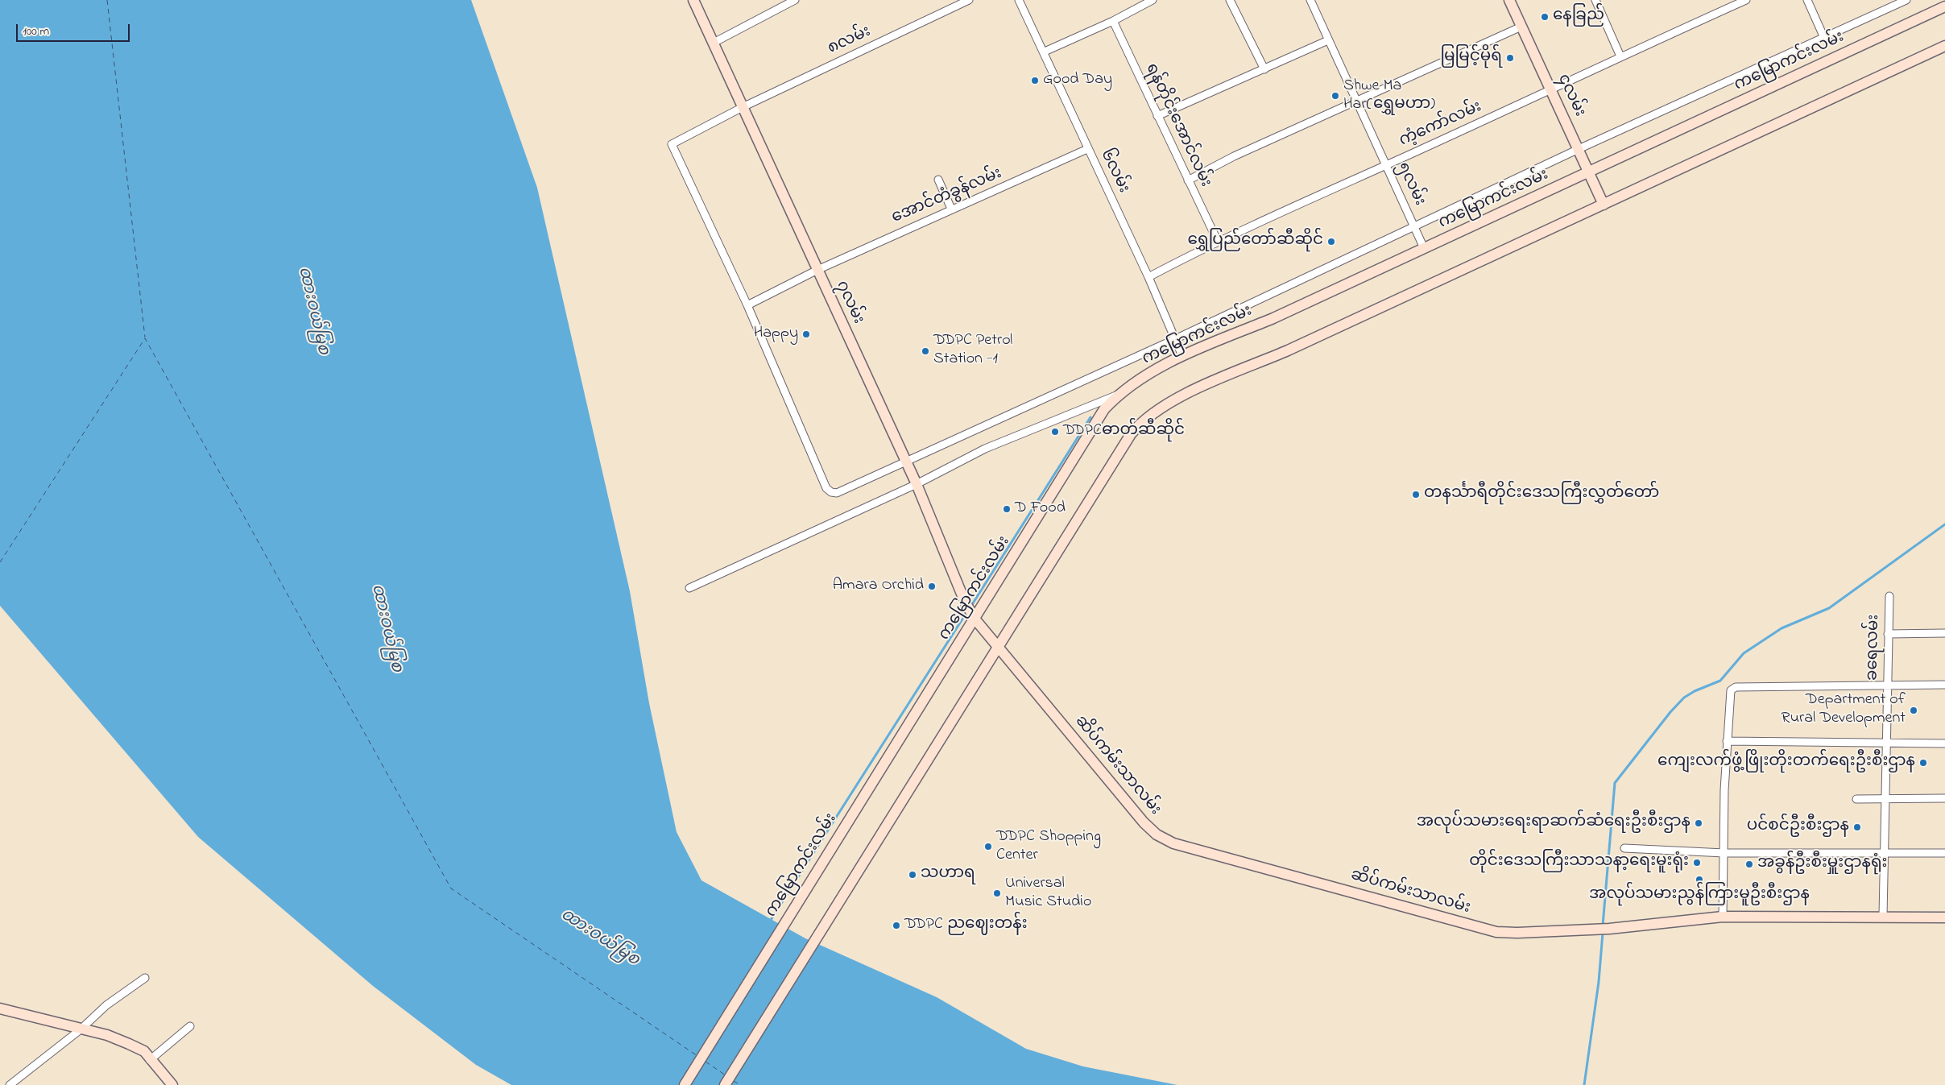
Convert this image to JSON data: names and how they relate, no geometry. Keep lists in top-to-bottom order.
{
  "streets": {
    "main road": [
      "ကမြောကင်းလမ်း",
      "၄လမ်း",
      "၇လမ်း",
      "ဆိပ်ကမ်းသာလမ်း"
    ],
    "street": [
      "၈လမ်း",
      "ကံ့ကော်လမ်း",
      "ရန်တိုင်းအောင်လမ်း",
      "၆လမ်း",
      "၅လမ်း",
      "အောင်တံခွန်လမ်း",
      "ခရေလမ်း"
    ]
  },
  "crossings": [
    ["၈လမ်း", "အောင်တံခွန်လမ်း"],
    ["၈လမ်း", "၇လမ်း"],
    ["ကမြောကင်းလမ်း", "၄လမ်း"],
    ["ကမြောကင်းလမ်း", "၆လမ်း"],
    ["ကမြောကင်းလမ်း", "၅လမ်း"],
    ["ကမြောကင်းလမ်း", "၇လမ်း"],
    ["ကမြောကင်းလမ်း", "ဆိပ်ကမ်းသာလမ်း"],
    ["၄လမ်း", "ကံ့ကော်လမ်း"],
    ["ကံ့ကော်လမ်း", "ရန်တိုင်းအောင်လမ်း"],
    ["ကံ့ကော်လမ်း", "၆လမ်း"],
    ["ကံ့ကော်လမ်း", "၅လမ်း"],
    ["၆လမ်း", "အောင်တံခွန်လမ်း"],
    ["အောင်တံခွန်လမ်း", "၇လမ်း"],
    ["၇လမ်း", "ဆိပ်ကမ်းသာလမ်း"],
    ["ခရေလမ်း", "ဆိပ်ကမ်းသာလမ်း"]
  ],
  "water": ["ထားဝယ်မြစ"],
  "places": [
    "နေခြည်",
    "မြမြင့်မိုရ်",
    "Good Day",
    "Shwe Ma Har(‌‌ရွှေမဟာ)",
    "ရွှေပြည်တော်ဆီဆိုင်",
    "Happy",
    "DDPC Petrol Station -1",
    "DDPCဓာတ်ဆီဆိုင်",
    "တနင်္သာရီတိုင်းဒေသကြီးလွှတ်တော်",
    "D Food",
    "Amara Orchid",
    "Department of Rural Development",
    "ကျေးလက်ဖွံ့ဖြိုးတိုးတက်ရေးဦးစီးဌာန",
    "အလုပ်သမားရေးရာဆက်ဆံရေးဦးစီးဌာန",
    "ပင်စင်ဦးစီးဌာန",
    "DDPC Shopping Center",
    "တိုင်းဒေသကြီးသာသနာ့ရေးမူးရုံး",
    "အခွန်ဦးစီးမှူးဌာနရုံး",
    "သဟာရ",
    "အလုပ်သမားညွန်ကြားမူဦးစီးဌာန",
    "Universal Music Studio",
    "DDPC ညဈေးတန်း"
  ],
  "scale_bar": "100 m"
}
